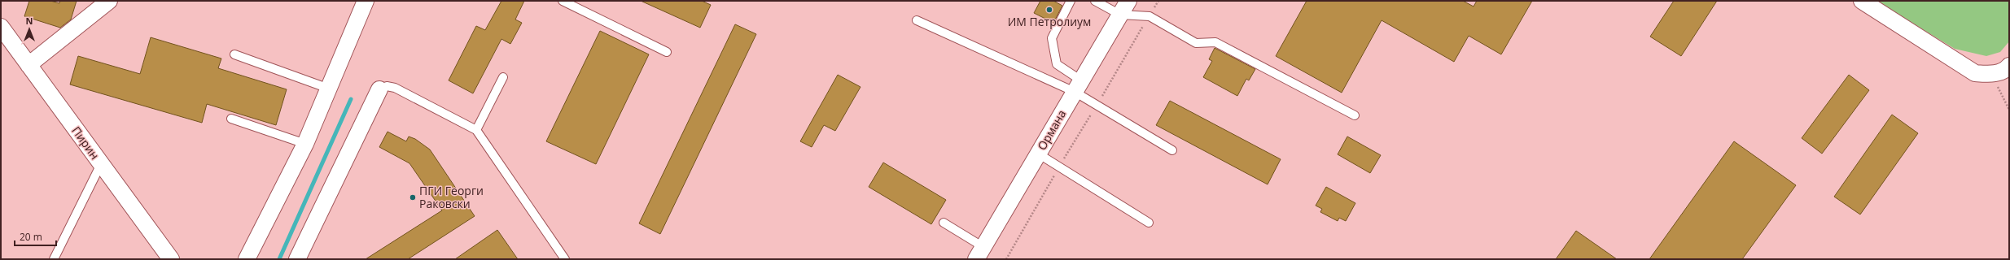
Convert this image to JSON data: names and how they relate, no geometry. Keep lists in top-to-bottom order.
{
  "streets": {
    "street": ["Ормана", "Пирин"]
  },
  "places": ["ИМ Петролиум", "ПГИ Георги Раковски"],
  "scale_bar": "20 m",
  "north": "top"
}
